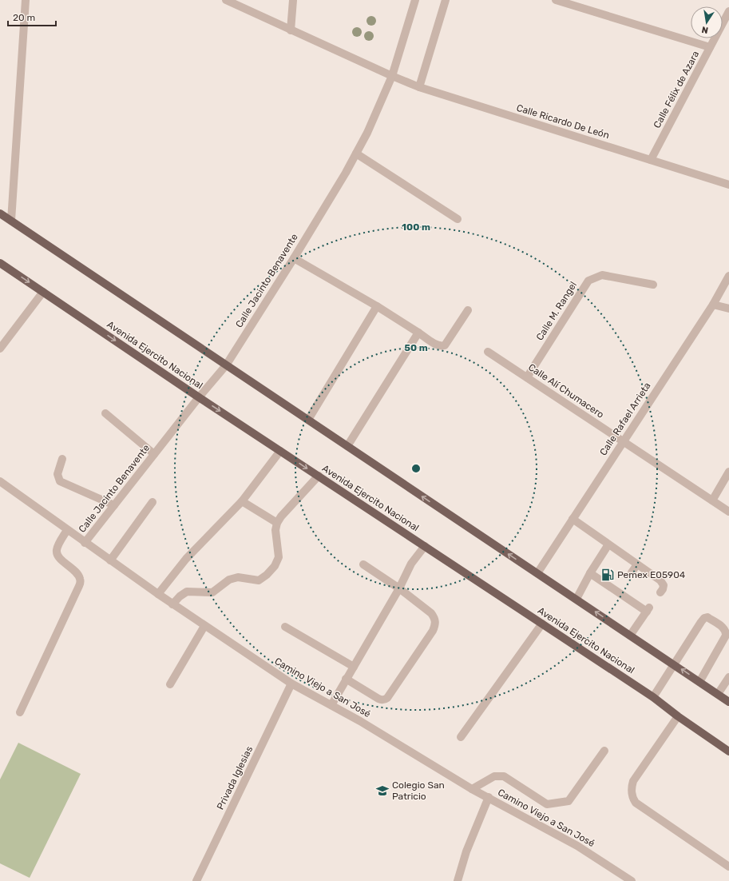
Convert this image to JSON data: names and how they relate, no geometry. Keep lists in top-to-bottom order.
{
  "streets": {
    "main road": ["Avenida Ejercito Nacional"],
    "street": [
      "Calle Félix de Azara",
      "Calle Ricardo De León",
      "Calle Jacinto Benavente",
      "Calle M. Rangel",
      "Calle Alí Chumacero",
      "Calle Rafael Arrieta",
      "Camino Viejo a San José",
      "Privada Iglesias"
    ]
  },
  "crossings": [
    ["Calle Félix de Azara", "Calle Ricardo De León"],
    ["Calle Ricardo De León", "Calle Jacinto Benavente"],
    ["Calle Jacinto Benavente", "Avenida Ejercito Nacional"],
    ["Calle Jacinto Benavente", "Camino Viejo a San José"],
    ["Calle M. Rangel", "Calle Alí Chumacero"],
    ["Calle Alí Chumacero", "Calle Rafael Arrieta"],
    ["Camino Viejo a San José", "Privada Iglesias"]
  ],
  "places": {
    "fuel station": ["Pemex E05904"],
    "school or university": ["Colegio San Patricio"]
  },
  "scale_bar": "20 m",
  "north": "bottom",
  "rings": ["100 m", "50 m"]
}
